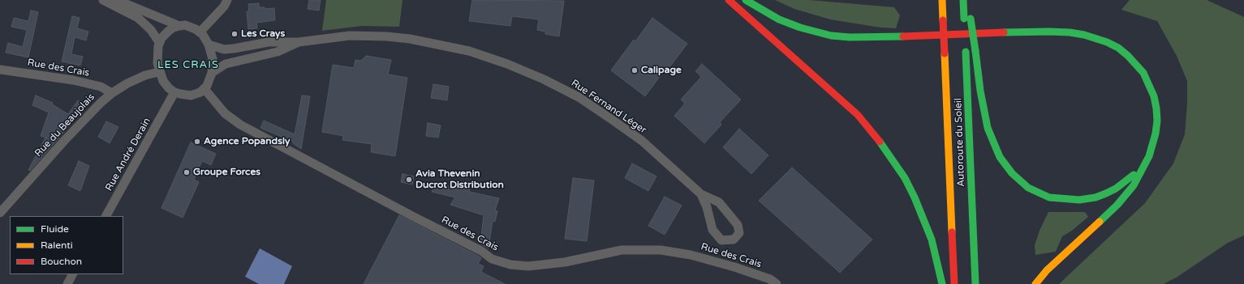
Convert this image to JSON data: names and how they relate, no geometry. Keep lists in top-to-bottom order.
{
  "streets": {
    "highway": ["Autoroute du Soleil"],
    "street": [
      "Rue des Crais",
      "Rue Fernand Léger",
      "Rue du Beaujolais",
      "Rue André Derain"
    ]
  },
  "crossings": [
    ["Rue des Crais", "Rue Fernand Léger"],
    ["Rue des Crais", "Rue du Beaujolais"],
    ["Rue des Crais", "Rue André Derain"],
    ["Rue Fernand Léger", "Rue du Beaujolais"],
    ["Rue Fernand Léger", "Rue André Derain"],
    ["Rue du Beaujolais", "Rue André Derain"]
  ],
  "districts": ["LES CRAIS"],
  "places": [
    "Les Crays",
    "Calipage",
    "Agence Popandsly",
    "Groupe Forces",
    "Avia Thevenin Ducrot Distribution"
  ],
  "legend": ["Fluide", "Ralenti", "Bouchon"]
}
